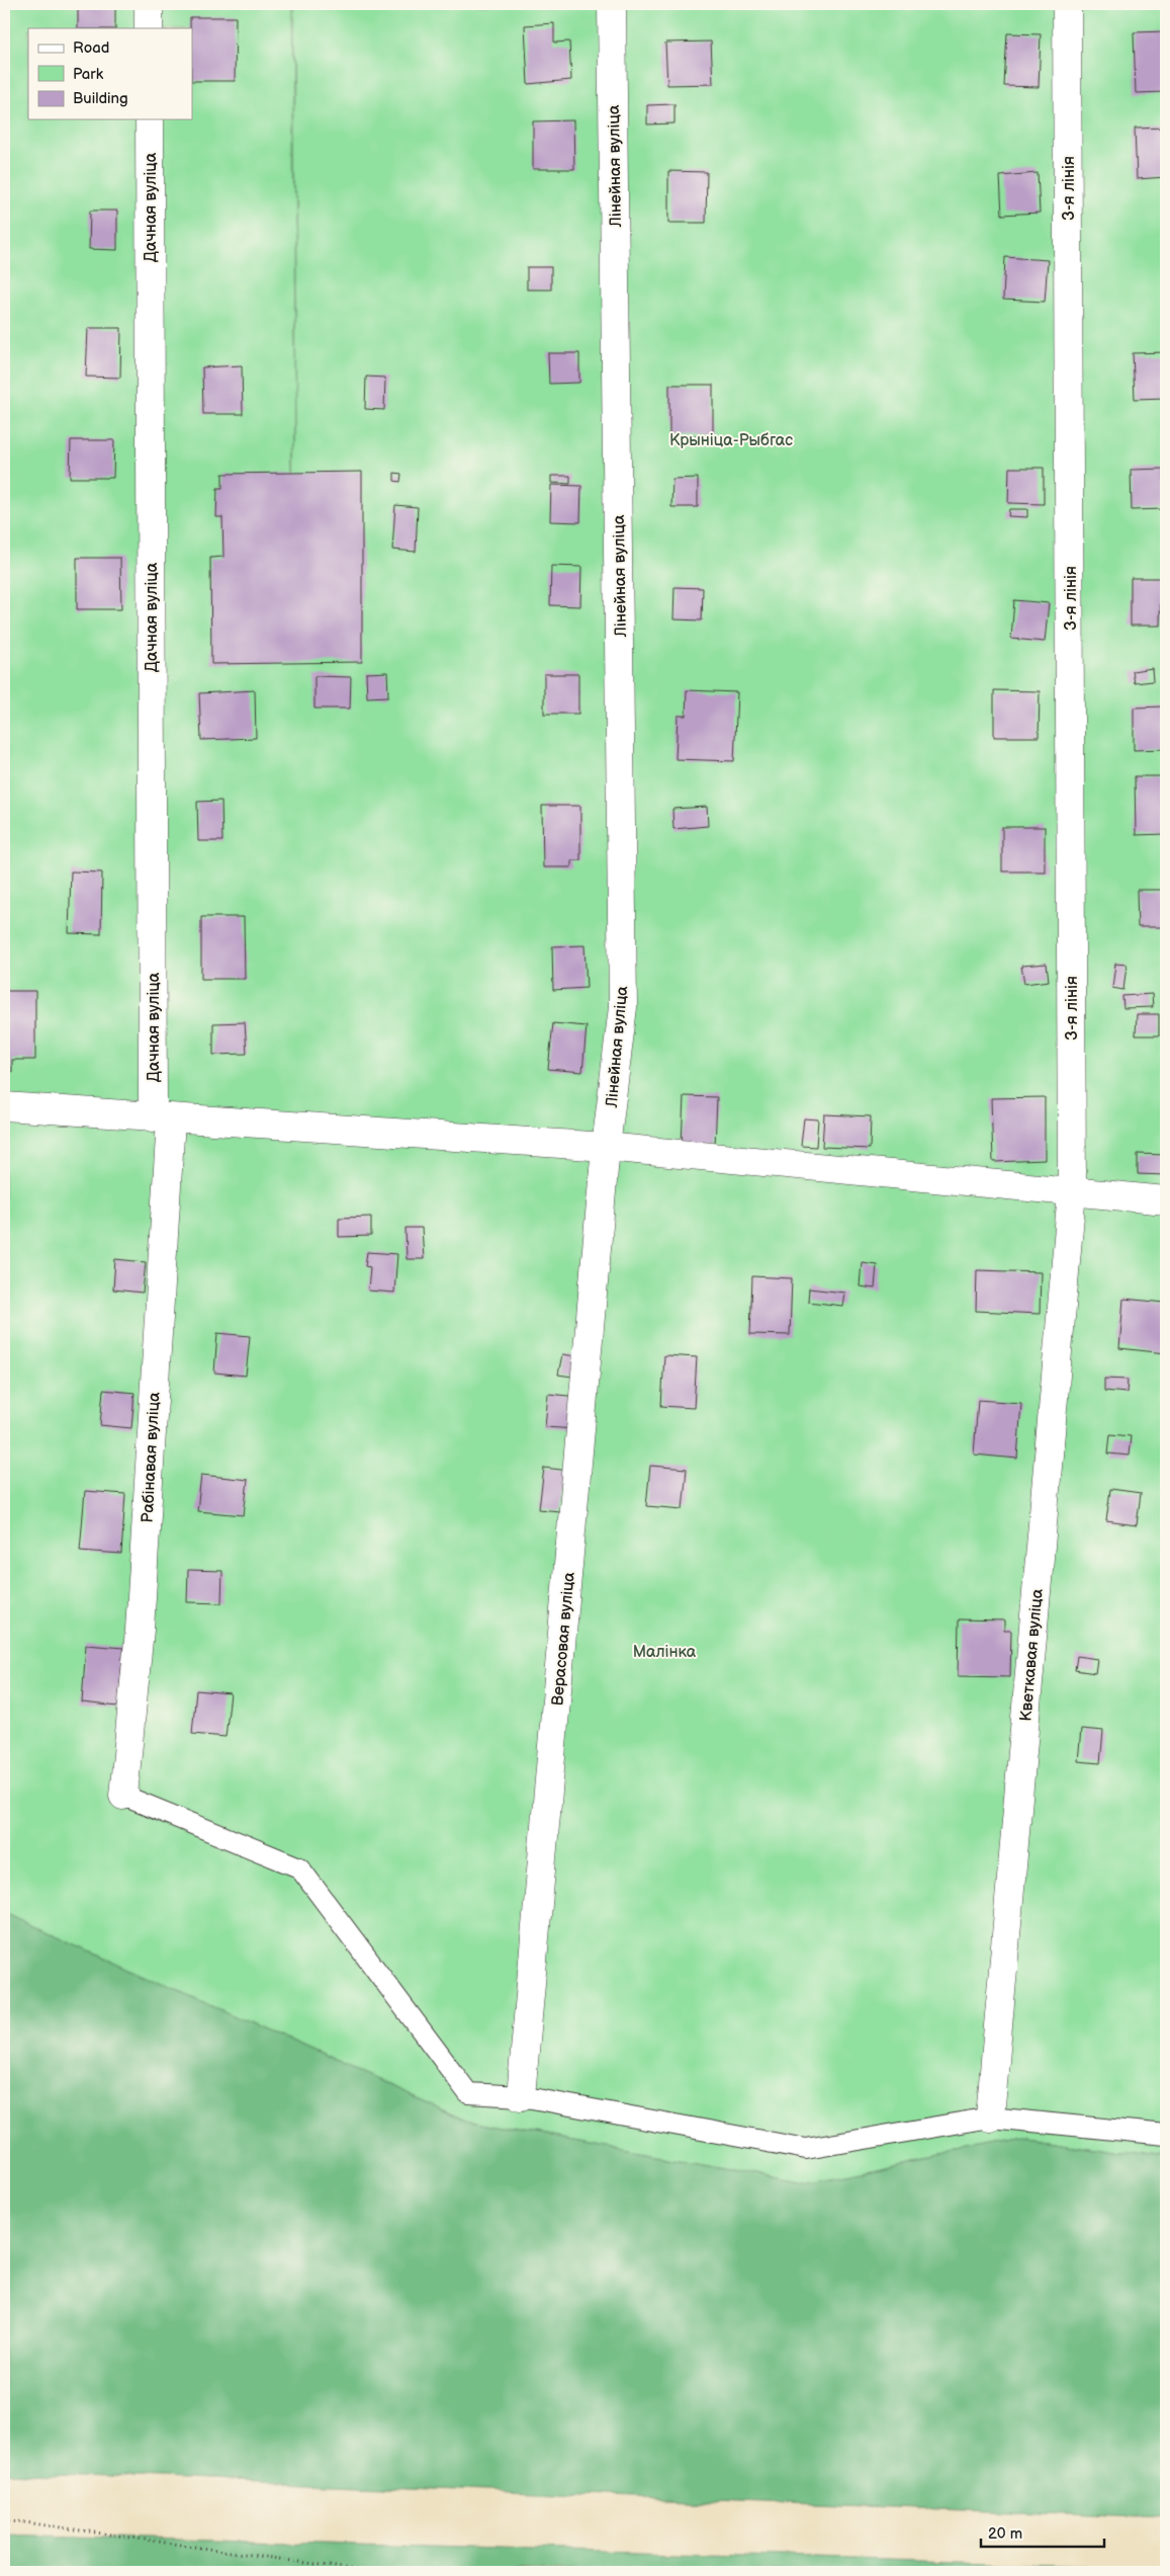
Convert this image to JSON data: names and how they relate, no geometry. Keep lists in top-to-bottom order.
{
  "streets": {
    "street": [
      "Лінейная вуліца",
      "3-я лінія",
      "Дачная вуліца",
      "Рабінавая вуліца",
      "Верасовая вуліца",
      "Кветкавая вуліца"
    ]
  },
  "crossings": [
    ["Лінейная вуліца", "Верасовая вуліца"],
    ["3-я лінія", "Кветкавая вуліца"],
    ["Дачная вуліца", "Рабінавая вуліца"]
  ],
  "parks": ["Крыніца-Рыбгас", "Малінка"],
  "legend": ["Road", "Park", "Building"],
  "scale_bar": "20 m"
}
